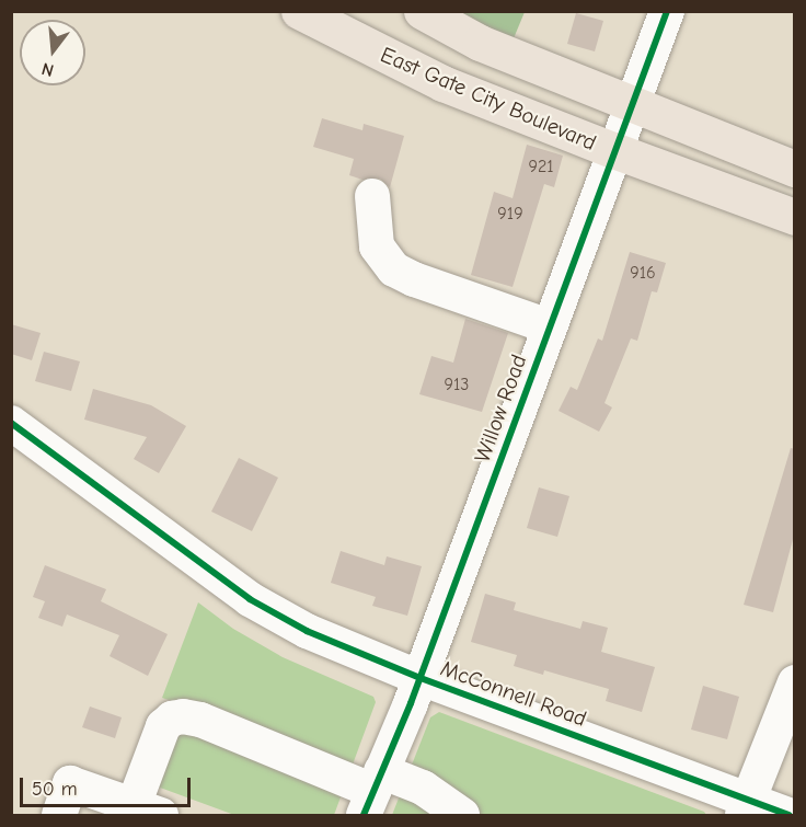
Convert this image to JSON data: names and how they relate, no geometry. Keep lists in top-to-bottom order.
{
  "streets": {
    "main road": ["East Gate City Boulevard"],
    "street": ["Willow Road", "McConnell Road"]
  },
  "crossings": [
    ["East Gate City Boulevard", "Willow Road"],
    ["Willow Road", "McConnell Road"]
  ],
  "house_numbers": [
    "921",
    "919",
    "916",
    "913"
  ],
  "scale_bar": "50 m",
  "north": "bottom"
}
